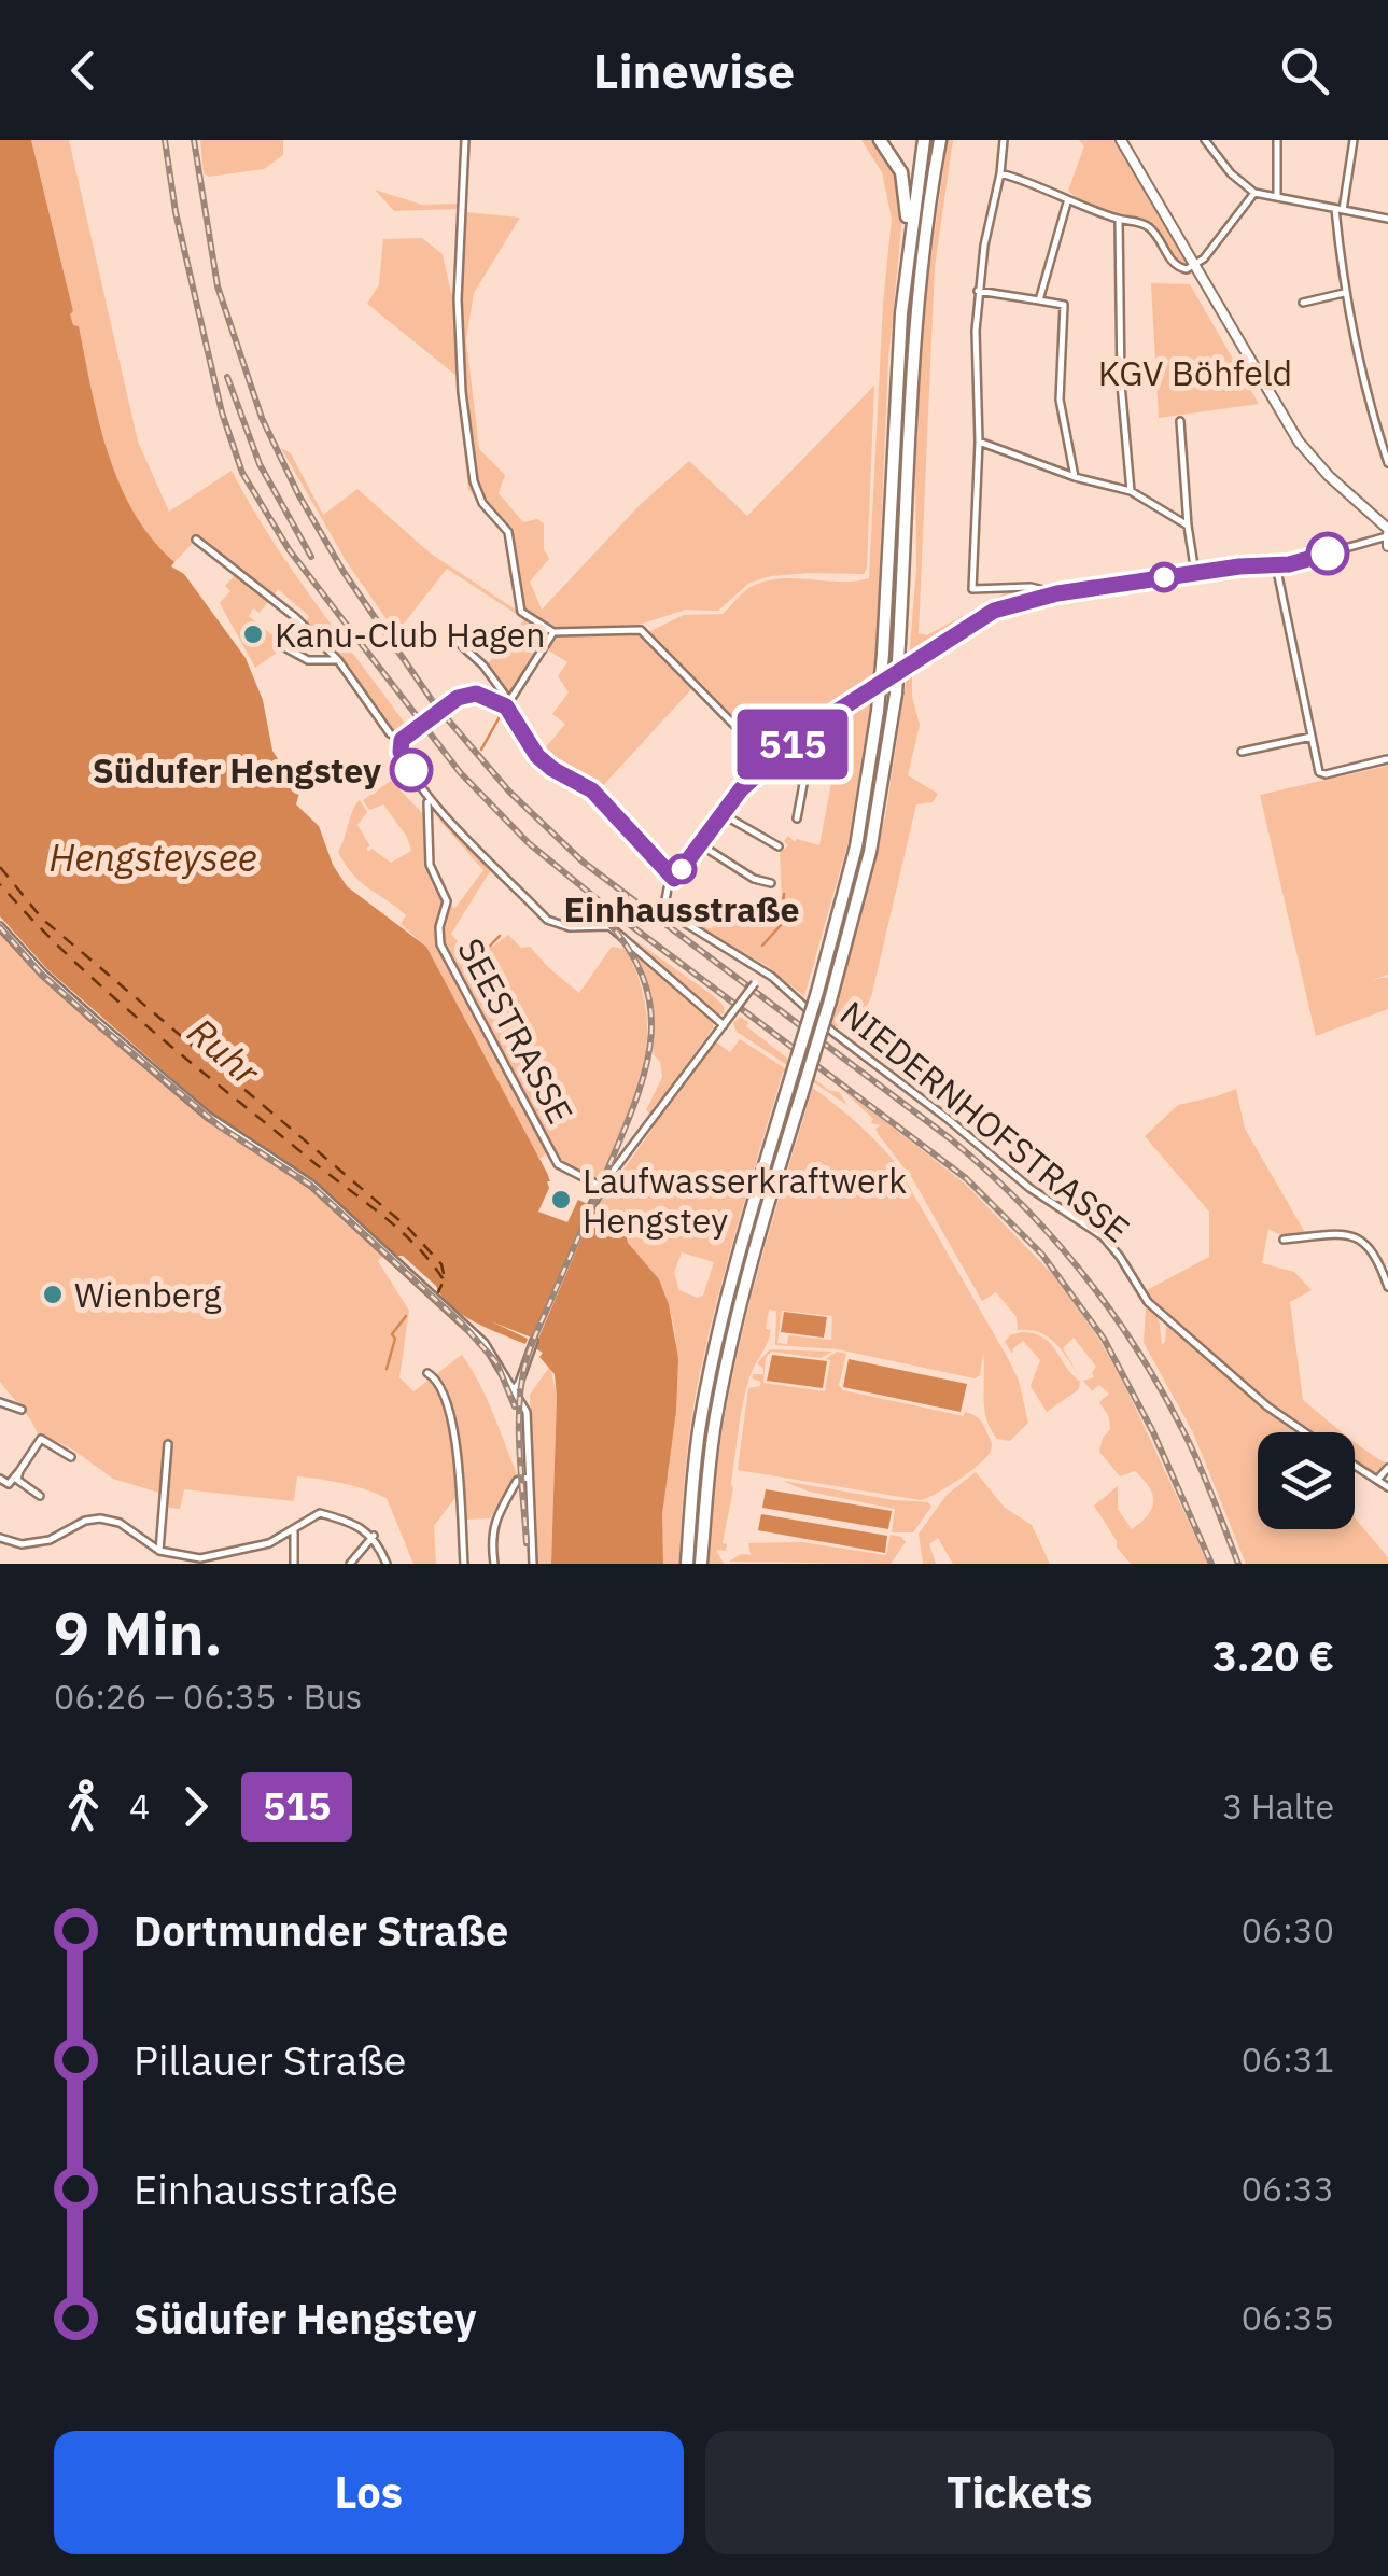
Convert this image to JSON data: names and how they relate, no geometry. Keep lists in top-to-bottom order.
{
  "streets": {
    "street": ["SEESTRASSE", "NIEDERNHOFSTRASSE"]
  },
  "water": ["Hengsteysee", "Ruhr"],
  "parks": ["KGV Böhfeld"],
  "places": [
    "Kanu-Club Hagen",
    "Südufer Hengstey",
    "Einhausstraße",
    "Laufwasserkraftwerk Hengstey",
    "Wienberg"
  ],
  "lines": ["bus line 515"],
  "page": {
    "header": "Linewise",
    "on_map": "515",
    "heading": ["9 Min.", "06:26 – 06:35 · Bus", "3.20 €"],
    "legs": ["4", "515", "3 Halte"],
    "list": [
      {
        "name": "Dortmunder Straße",
        "value": "06:30"
      },
      {
        "name": "Pillauer Straße",
        "value": "06:31"
      },
      {
        "name": "Einhausstraße",
        "value": "06:33"
      },
      {
        "name": "Südufer Hengstey",
        "value": "06:35"
      }
    ],
    "buttons": ["Los", "Tickets"]
  }
}
